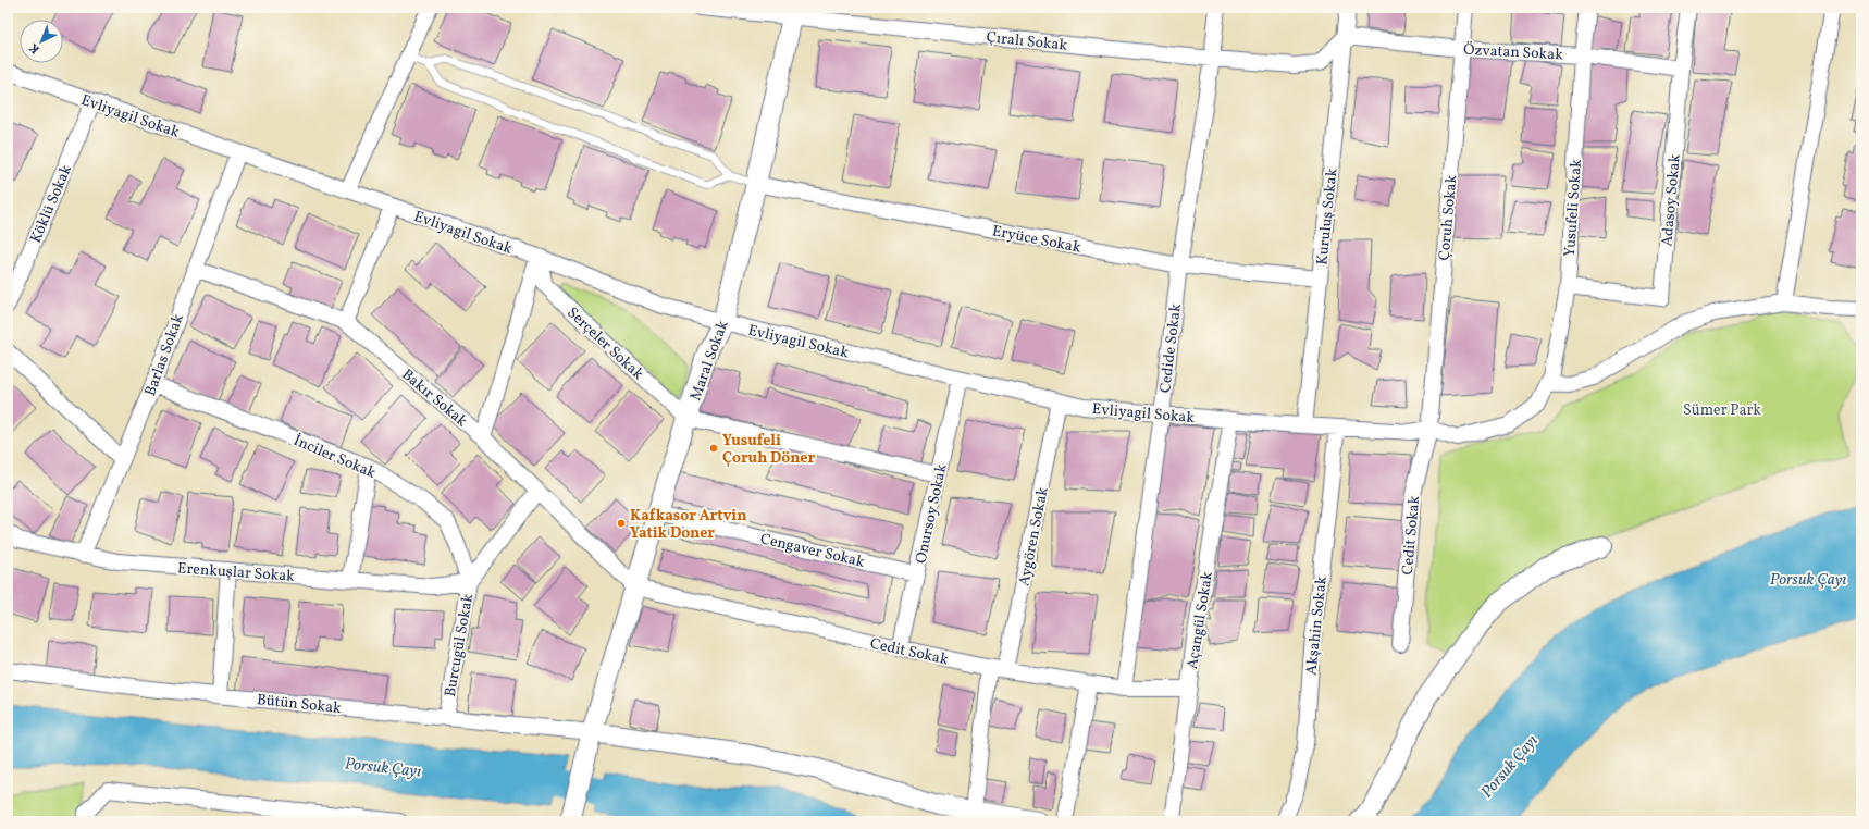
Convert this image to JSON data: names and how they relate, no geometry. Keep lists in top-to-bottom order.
{
  "streets": {
    "street": [
      "Çıralı Sokak",
      "Özvatan Sokak",
      "Evliyagil Sokak",
      "Adasoy Sokak",
      "Köklü Sokak",
      "Yusufeli Sokak",
      "Kuruluş Sokak",
      "Çoruh Sokak",
      "Eryüce Sokak",
      "Serçeler Sokak",
      "Cedide Sokak",
      "Barlas Sokak",
      "Maral Sokak",
      "Bakır Sokak",
      "İnciler Sokak",
      "Onursoy Sokak",
      "Cedit Sokak",
      "Aygören Sokak",
      "Cengaver Sokak",
      "Erenkuşlar Sokak",
      "Açangül Sokak",
      "Akşahin Sokak",
      "Burcugül Sokak",
      "Bütün Sokak"
    ]
  },
  "crossings": [
    ["Çıralı Sokak", "Özvatan Sokak"],
    ["Çıralı Sokak", "Kuruluş Sokak"],
    ["Çıralı Sokak", "Cedide Sokak"],
    ["Çıralı Sokak", "Maral Sokak"],
    ["Özvatan Sokak", "Adasoy Sokak"],
    ["Özvatan Sokak", "Yusufeli Sokak"],
    ["Özvatan Sokak", "Kuruluş Sokak"],
    ["Özvatan Sokak", "Çoruh Sokak"],
    ["Evliyagil Sokak", "Köklü Sokak"],
    ["Evliyagil Sokak", "Yusufeli Sokak"],
    ["Evliyagil Sokak", "Kuruluş Sokak"],
    ["Evliyagil Sokak", "Çoruh Sokak"],
    ["Evliyagil Sokak", "Serçeler Sokak"],
    ["Evliyagil Sokak", "Cedide Sokak"],
    ["Evliyagil Sokak", "Barlas Sokak"],
    ["Evliyagil Sokak", "Maral Sokak"],
    ["Evliyagil Sokak", "Onursoy Sokak"],
    ["Evliyagil Sokak", "Cedit Sokak"],
    ["Evliyagil Sokak", "Aygören Sokak"],
    ["Evliyagil Sokak", "Açangül Sokak"],
    ["Evliyagil Sokak", "Akşahin Sokak"],
    ["Adasoy Sokak", "Yusufeli Sokak"],
    ["Kuruluş Sokak", "Eryüce Sokak"],
    ["Çoruh Sokak", "Cedit Sokak"],
    ["Eryüce Sokak", "Cedide Sokak"],
    ["Eryüce Sokak", "Maral Sokak"],
    ["Serçeler Sokak", "Maral Sokak"],
    ["Cedide Sokak", "Cedit Sokak"],
    ["Barlas Sokak", "Bakır Sokak"],
    ["Barlas Sokak", "İnciler Sokak"],
    ["Barlas Sokak", "Erenkuşlar Sokak"],
    ["Maral Sokak", "Bakır Sokak"],
    ["Maral Sokak", "Cedit Sokak"],
    ["Maral Sokak", "Cengaver Sokak"],
    ["Maral Sokak", "Bütün Sokak"],
    ["Bakır Sokak", "Cedit Sokak"],
    ["Bakır Sokak", "Burcugül Sokak"],
    ["İnciler Sokak", "Erenkuşlar Sokak"],
    ["İnciler Sokak", "Burcugül Sokak"],
    ["Onursoy Sokak", "Cedit Sokak"],
    ["Onursoy Sokak", "Cengaver Sokak"],
    ["Cedit Sokak", "Aygören Sokak"],
    ["Cedit Sokak", "Açangül Sokak"],
    ["Erenkuşlar Sokak", "Burcugül Sokak"],
    ["Burcugül Sokak", "Bütün Sokak"]
  ],
  "water": ["Porsuk Çayı"],
  "parks": ["Sümer Park"],
  "places": ["Yusufeli Çoruh Döner", "Kafkasor Artvin Yatik Doner"],
  "north": "bottom left"
}
